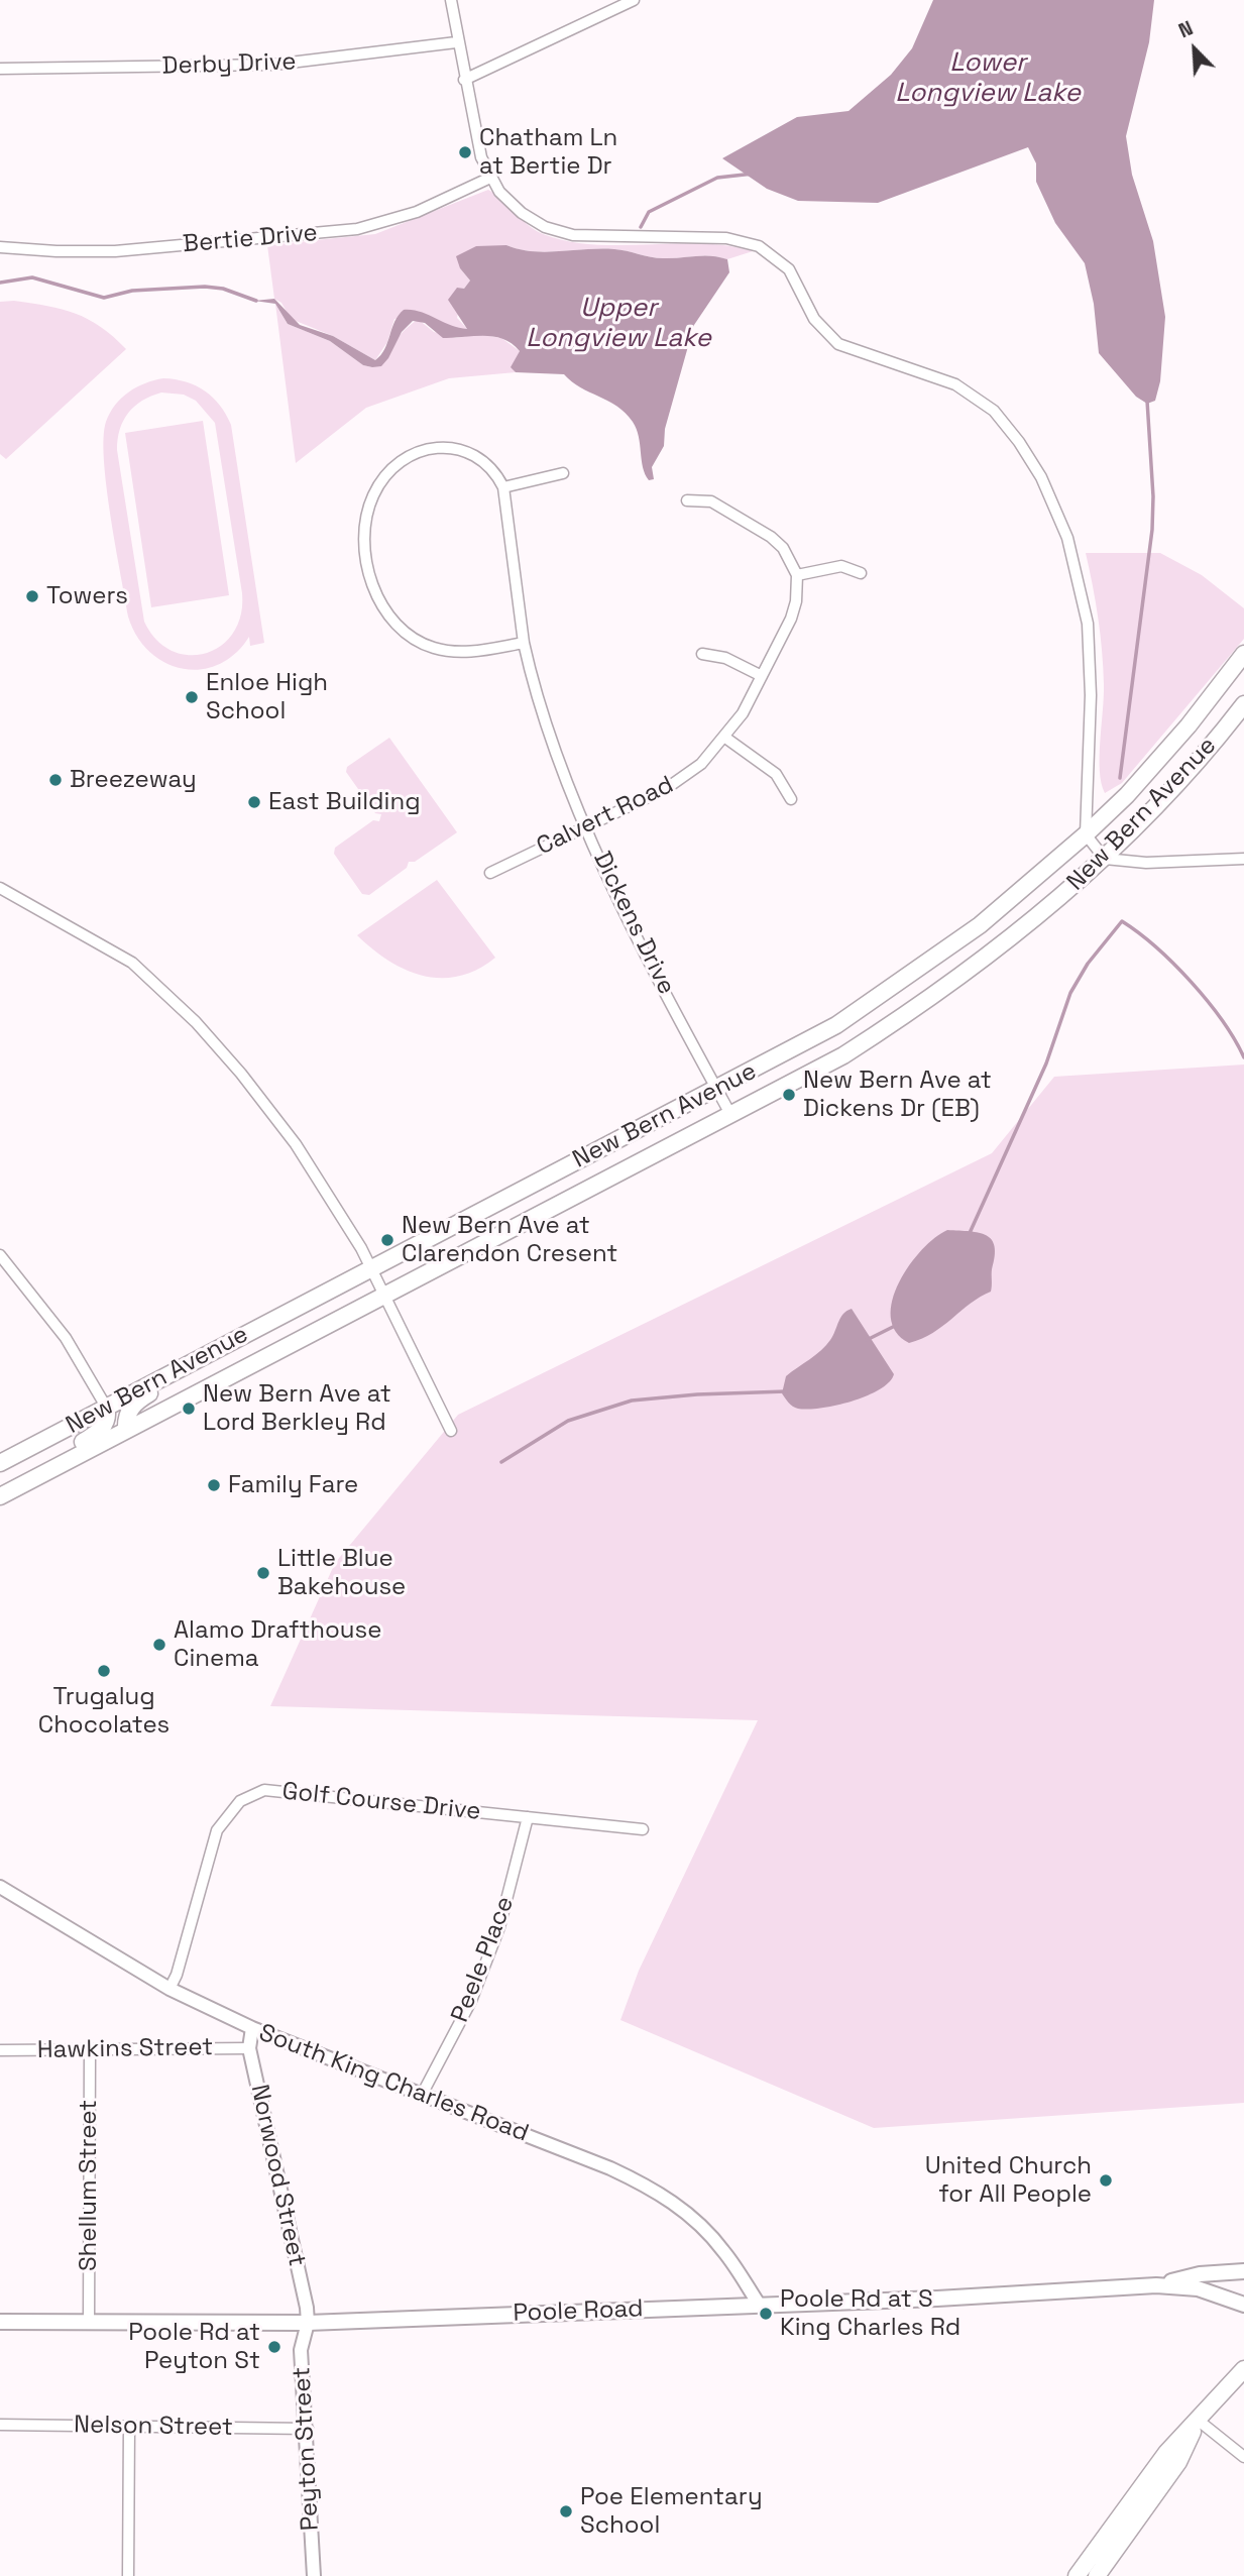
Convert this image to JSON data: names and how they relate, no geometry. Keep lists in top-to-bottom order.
{
  "streets": {
    "main road": ["New Bern Avenue", "Poole Road"],
    "street": [
      "Derby Drive",
      "Bertie Drive",
      "Calvert Road",
      "Dickens Drive",
      "Golf Course Drive",
      "Peele Place",
      "Hawkins Street",
      "South King Charles Road",
      "Norwood Street",
      "Shellum Street",
      "Nelson Street",
      "Peyton Street"
    ]
  },
  "crossings": [
    ["New Bern Avenue", "Dickens Drive"],
    ["Calvert Road", "Dickens Drive"],
    ["Golf Course Drive", "Peele Place"],
    ["Golf Course Drive", "South King Charles Road"],
    ["Peele Place", "South King Charles Road"],
    ["Hawkins Street", "Norwood Street"],
    ["Hawkins Street", "Shellum Street"],
    ["South King Charles Road", "Norwood Street"],
    ["South King Charles Road", "Poole Road"],
    ["Norwood Street", "Poole Road"],
    ["Norwood Street", "Peyton Street"],
    ["Shellum Street", "Poole Road"],
    ["Poole Road", "Peyton Street"],
    ["Nelson Street", "Peyton Street"]
  ],
  "water": ["Lower Longview Lake", "Upper Longview Lake"],
  "places": [
    "Chatham Ln at Bertie Dr",
    "Towers",
    "Enloe High School",
    "Breezeway",
    "East Building",
    "New Bern Ave at Dickens Dr (EB)",
    "New Bern Ave at Clarendon Cresent",
    "New Bern Ave at Lord Berkley Rd",
    "Family Fare",
    "Little Blue Bakehouse",
    "Alamo Drafthouse Cinema",
    "Trugalug Chocolates",
    "United Church for All People",
    "Poole Rd at S King Charles Rd",
    "Poole Rd at Peyton St",
    "Poe Elementary School"
  ],
  "north": "top left"
}
